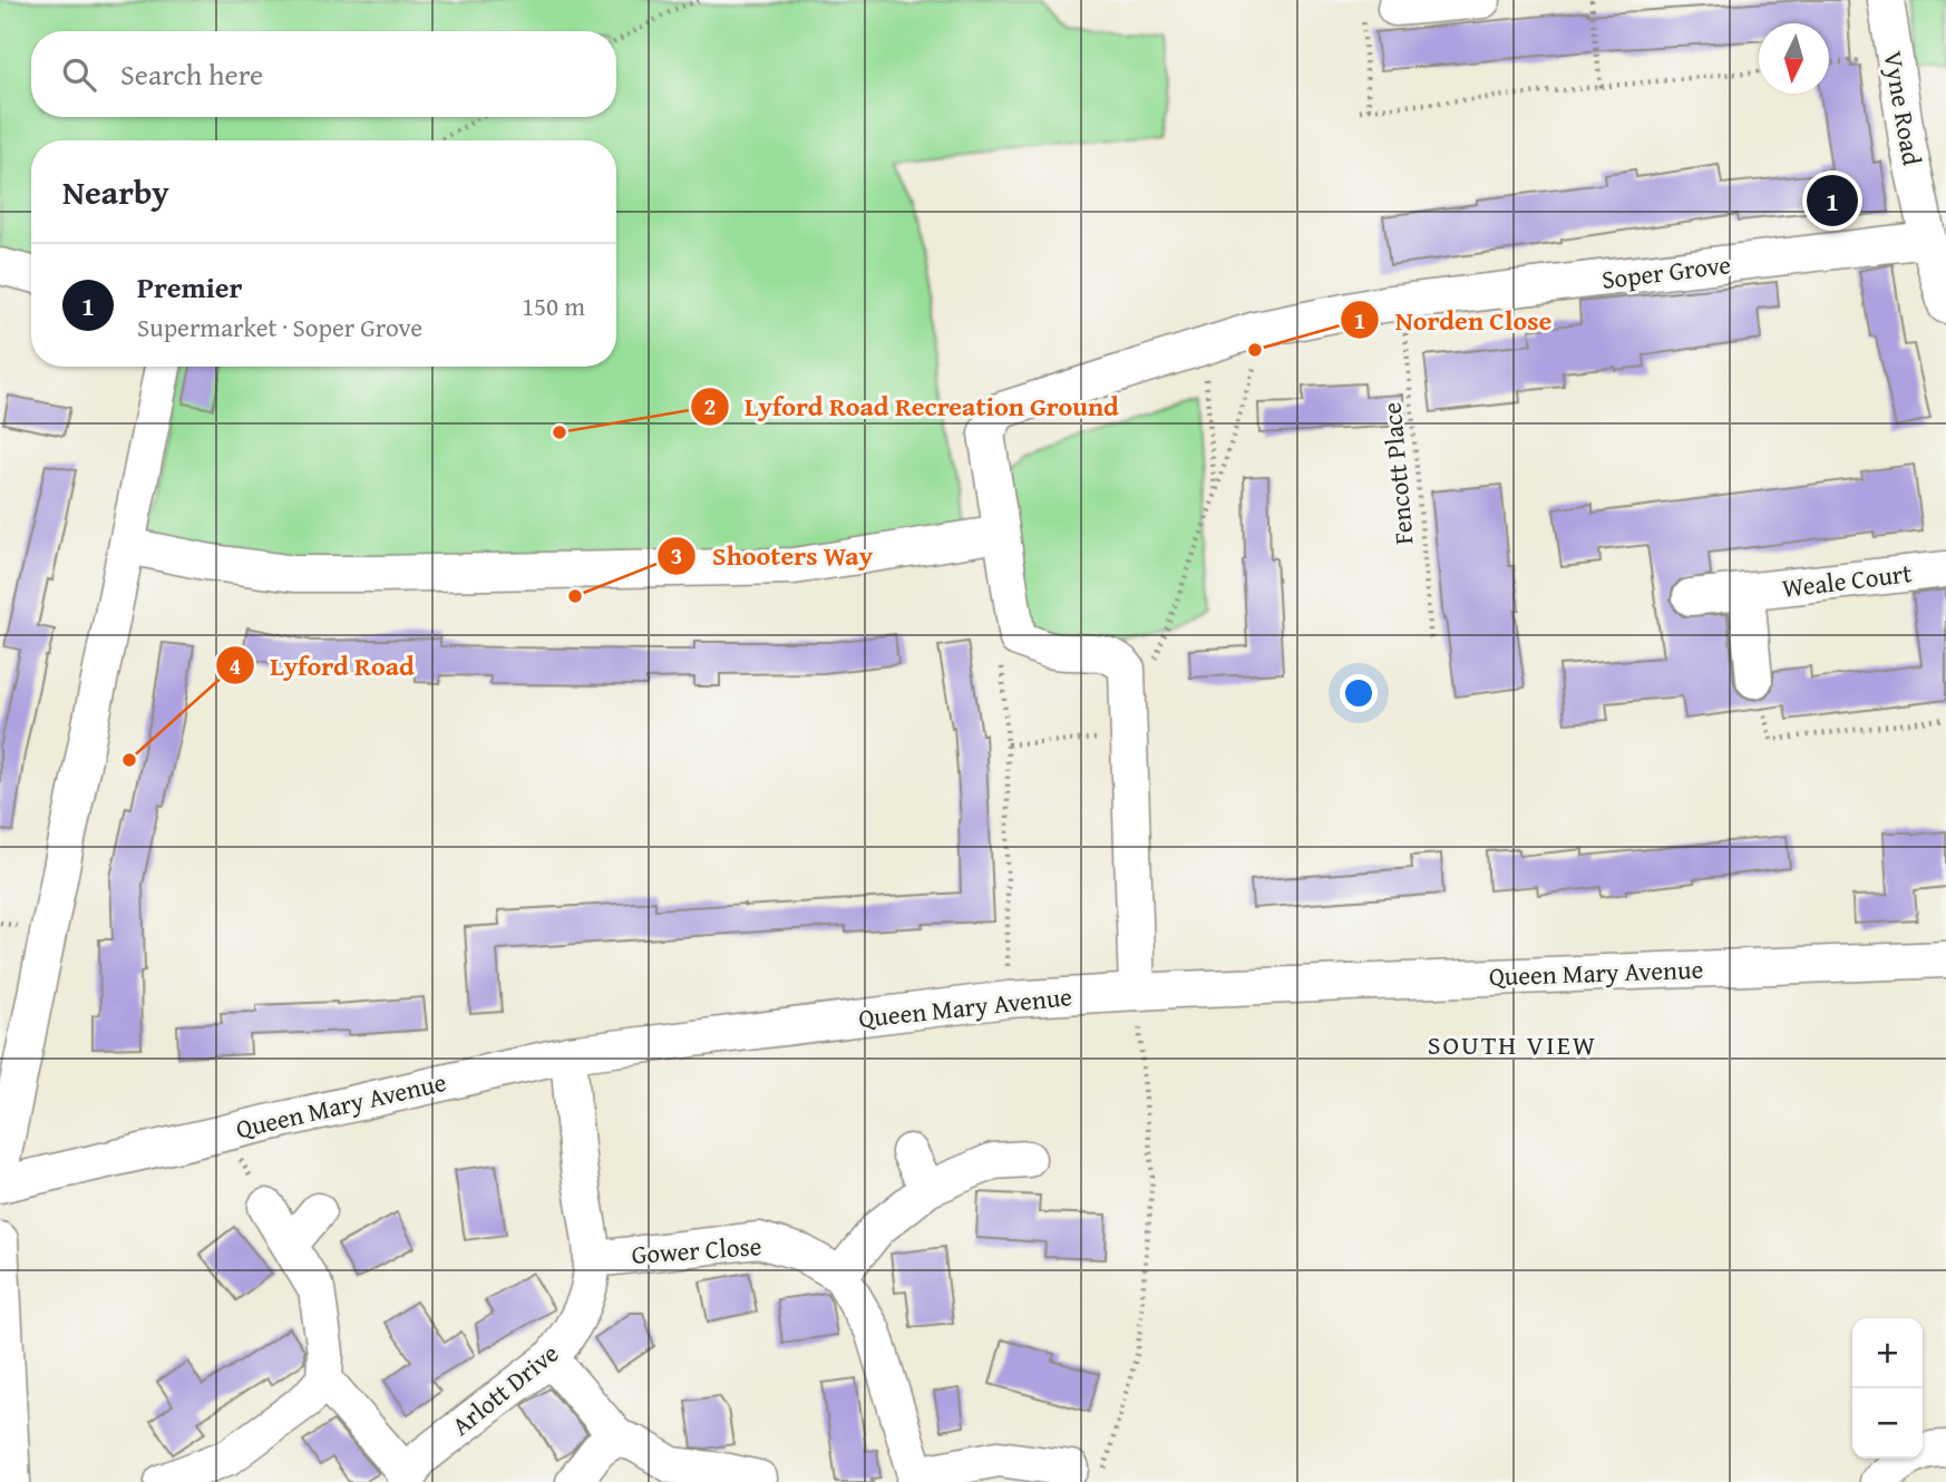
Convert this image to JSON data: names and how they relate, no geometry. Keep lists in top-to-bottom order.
{
  "streets": {
    "street": [
      "Vyne Road",
      "Soper Grove",
      "Weale Court",
      "Queen Mary Avenue",
      "Gower Close",
      "Arlott Drive"
    ],
    "path": ["Fencott Place"]
  },
  "crossings": [
    ["Vyne Road", "Soper Grove"],
    ["Soper Grove", "Fencott Place"],
    ["Queen Mary Avenue", "Arlott Drive"],
    ["Gower Close", "Arlott Drive"]
  ],
  "districts": ["SOUTH VIEW"],
  "places": [
    "Norden Close",
    "Lyford Road Recreation Ground",
    "Shooters Way",
    "Lyford Road"
  ],
  "north": "bottom",
  "page": {
    "search": "Search here",
    "heading": "Nearby",
    "pins": "1",
    "list": [
      {
        "mark": "1",
        "name": "Premier",
        "note": "Supermarket · Soper Grove",
        "value": "150 m"
      }
    ],
    "map_buttons": ["+", "−"]
  }
}
